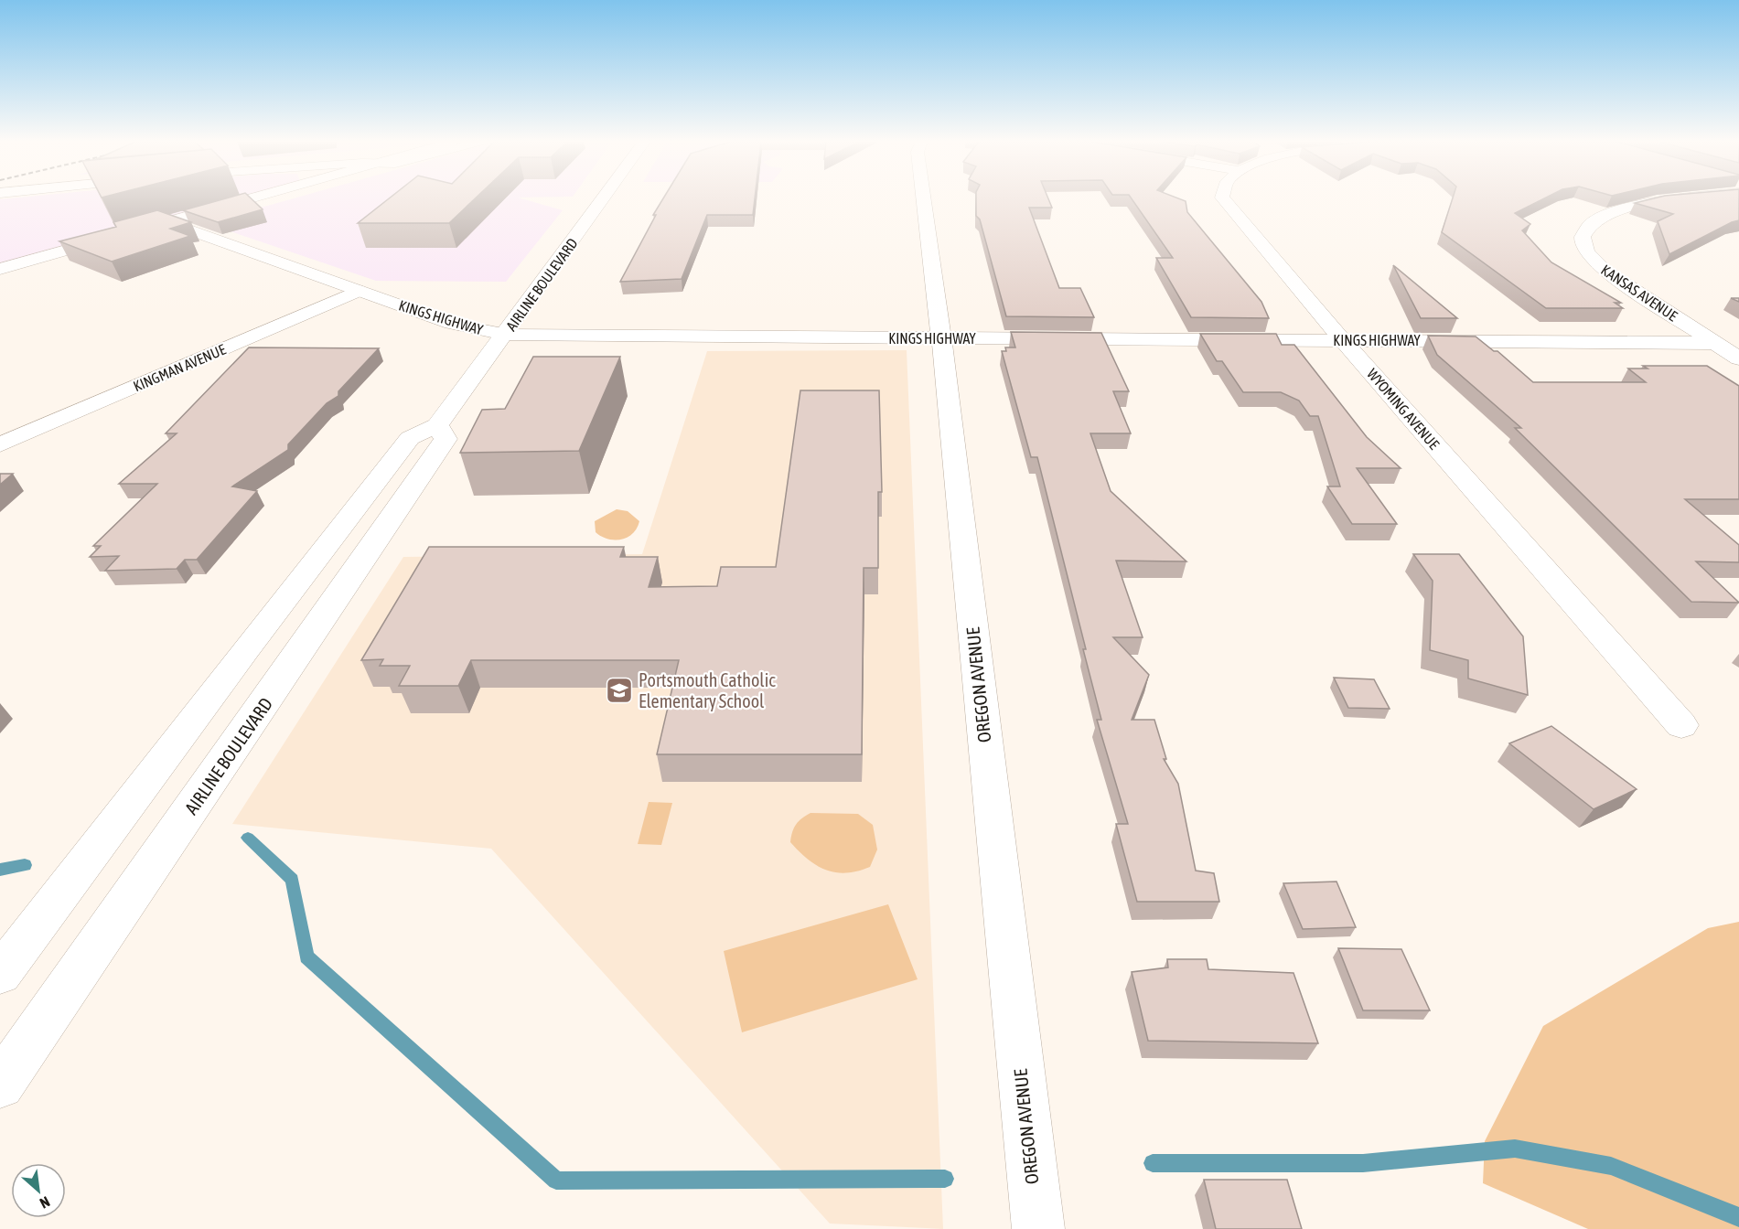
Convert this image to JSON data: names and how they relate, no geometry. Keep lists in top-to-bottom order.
{
  "streets": {
    "street": [
      "AIRLINE BOULEVARD",
      "KANSAS AVENUE",
      "KINGS HIGHWAY",
      "KINGMAN AVENUE",
      "WYOMING AVENUE",
      "OREGON AVENUE"
    ]
  },
  "crossings": [
    ["AIRLINE BOULEVARD", "KINGS HIGHWAY"],
    ["KANSAS AVENUE", "KINGS HIGHWAY"],
    ["KINGS HIGHWAY", "KINGMAN AVENUE"],
    ["KINGS HIGHWAY", "WYOMING AVENUE"],
    ["KINGS HIGHWAY", "OREGON AVENUE"]
  ],
  "places": {
    "school or university": ["Portsmouth Catholic Elementary School"]
  },
  "north": "bottom right"
}
